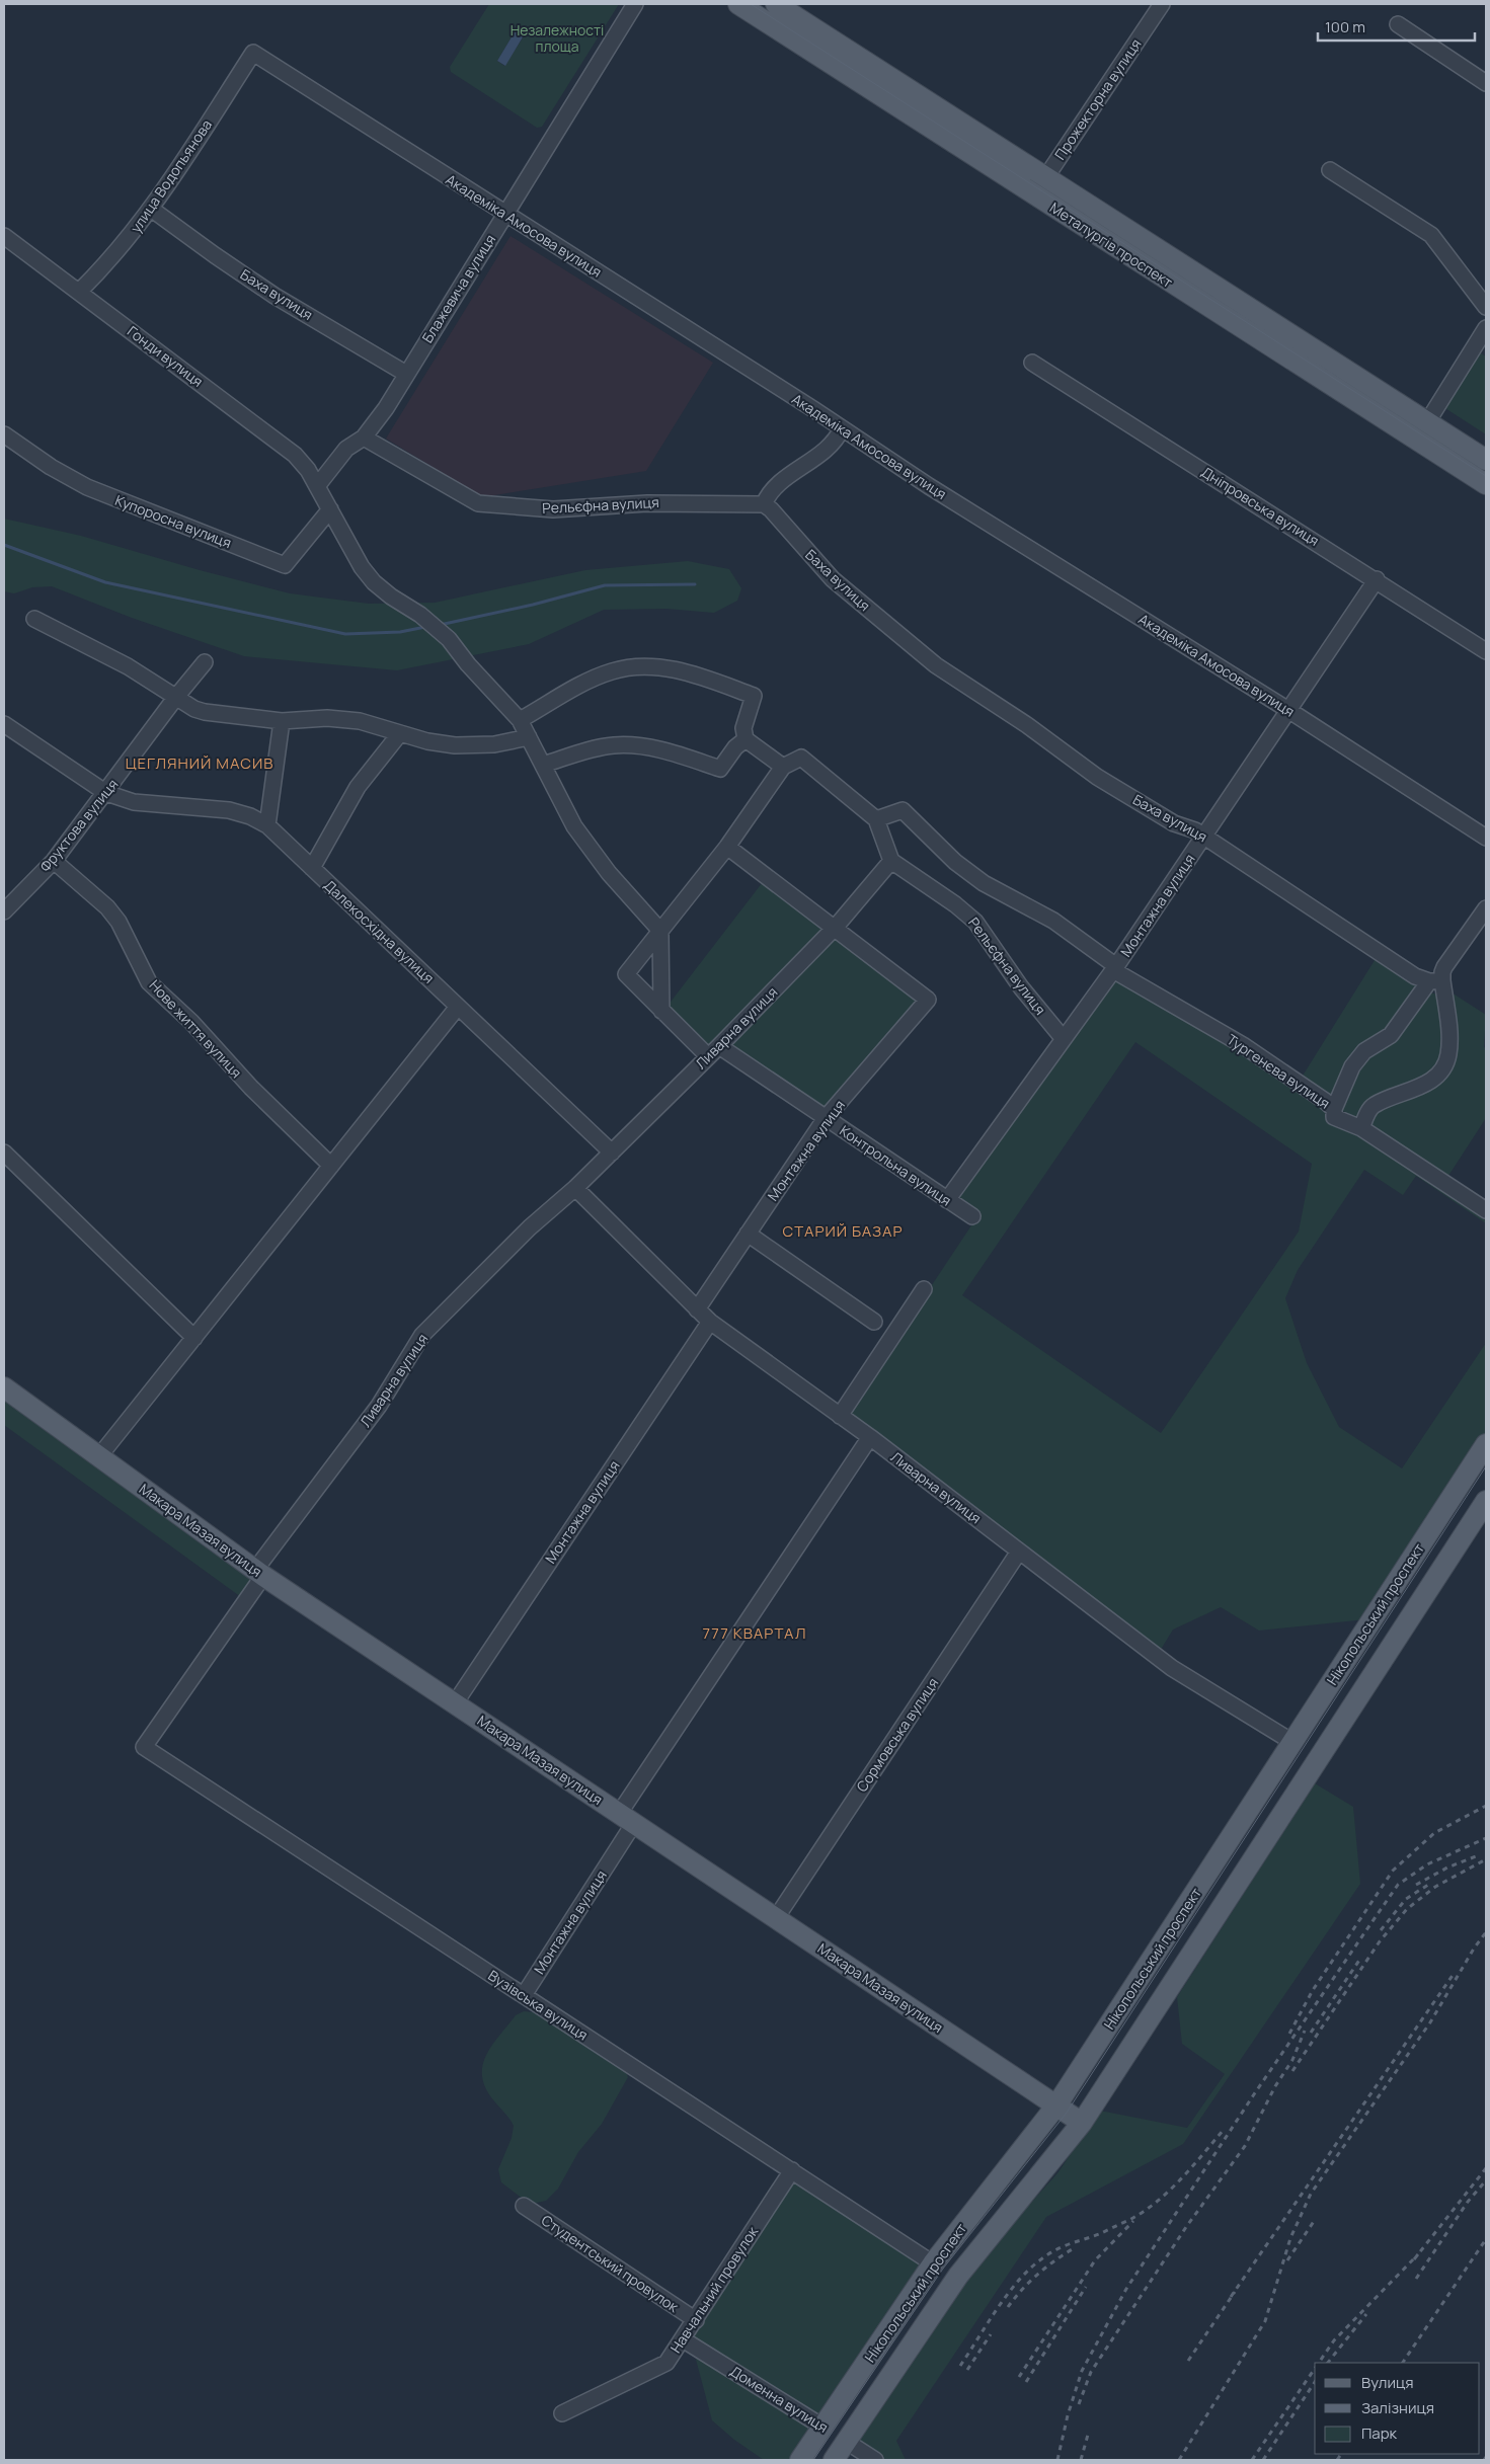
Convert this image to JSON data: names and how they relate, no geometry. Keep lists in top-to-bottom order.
{
  "streets": {
    "main road": [
      "Прожекторна вулиця",
      "Металургів проспект",
      "Ливарна вулиця",
      "Макара Мазая вулиця",
      "Нікопольський проспект",
      "Доменна вулиця"
    ],
    "street": [
      "улица Водопьянова",
      "Академіка Амосова вулиця",
      "Блажевича вулиця",
      "Баха вулиця",
      "Гонди вулиця",
      "Рельєфна вулиця",
      "Дніпровська вулиця",
      "Купоросна вулиця",
      "Фруктова вулиця",
      "Монтажна вулиця",
      "Далекосхідна вулиця",
      "Нове життя вулиця",
      "Тургенєва вулиця",
      "Контрольна вулиця",
      "Сормовська вулиця",
      "Вузівська вулиця",
      "Студентський провулок",
      "Навчальний провулок"
    ]
  },
  "crossings": [
    ["Прожекторна вулиця", "Металургів проспект"],
    ["улица Водопьянова", "Академіка Амосова вулиця"],
    ["улица Водопьянова", "Баха вулиця"],
    ["улица Водопьянова", "Гонди вулиця"],
    ["Академіка Амосова вулиця", "Блажевича вулиця"],
    ["Академіка Амосова вулиця", "Монтажна вулиця"],
    ["Блажевича вулиця", "Баха вулиця"],
    ["Блажевича вулиця", "Гонди вулиця"],
    ["Блажевича вулиця", "Рельєфна вулиця"],
    ["Баха вулиця", "Рельєфна вулиця"],
    ["Баха вулиця", "Монтажна вулиця"],
    ["Рельєфна вулиця", "Монтажна вулиця"],
    ["Рельєфна вулиця", "Ливарна вулиця"],
    ["Дніпровська вулиця", "Монтажна вулиця"],
    ["Фруктова вулиця", "Далекосхідна вулиця"],
    ["Фруктова вулиця", "Нове життя вулиця"],
    ["Монтажна вулиця", "Ливарна вулиця"],
    ["Монтажна вулиця", "Тургенєва вулиця"],
    ["Монтажна вулиця", "Контрольна вулиця"],
    ["Монтажна вулиця", "Макара Мазая вулиця"],
    ["Монтажна вулиця", "Вузівська вулиця"],
    ["Далекосхідна вулиця", "Ливарна вулиця"],
    ["Ливарна вулиця", "Контрольна вулиця"],
    ["Ливарна вулиця", "Макара Мазая вулиця"],
    ["Ливарна вулиця", "Нікопольський проспект"],
    ["Ливарна вулиця", "Сормовська вулиця"],
    ["Ливарна вулиця", "Вузівська вулиця"],
    ["Макара Мазая вулиця", "Нікопольський проспект"],
    ["Макара Мазая вулиця", "Сормовська вулиця"],
    ["Нікопольський проспект", "Вузівська вулиця"],
    ["Нікопольський проспект", "Доменна вулиця"],
    ["Вузівська вулиця", "Навчальний провулок"],
    ["Студентський провулок", "Навчальний провулок"],
    ["Навчальний провулок", "Доменна вулиця"]
  ],
  "districts": ["ЦЕГЛЯНИЙ МАСИВ", "СТАРИЙ БАЗАР", "777 КВАРТАЛ"],
  "parks": ["Незалежності площа"],
  "legend": ["Вулиця", "Залізниця", "Парк"],
  "scale_bar": "100 m"
}
